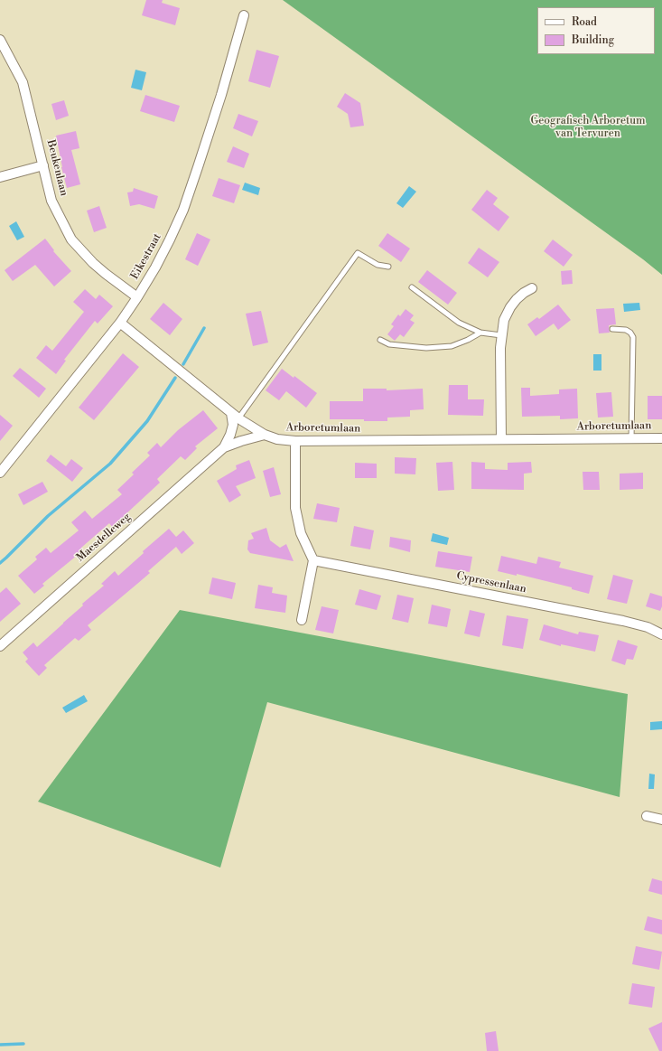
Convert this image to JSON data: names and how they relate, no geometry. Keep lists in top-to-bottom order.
{
  "streets": {
    "street": [
      "Beukenlaan",
      "Eikestraat",
      "Arboretumlaan",
      "Maesdelleweg",
      "Cypressenlaan"
    ]
  },
  "crossings": [
    ["Beukenlaan", "Eikestraat"],
    ["Eikestraat", "Arboretumlaan"],
    ["Arboretumlaan", "Maesdelleweg"]
  ],
  "parks": ["Geografisch Arboretum van Tervuren"],
  "legend": ["Road", "Building"]
}
